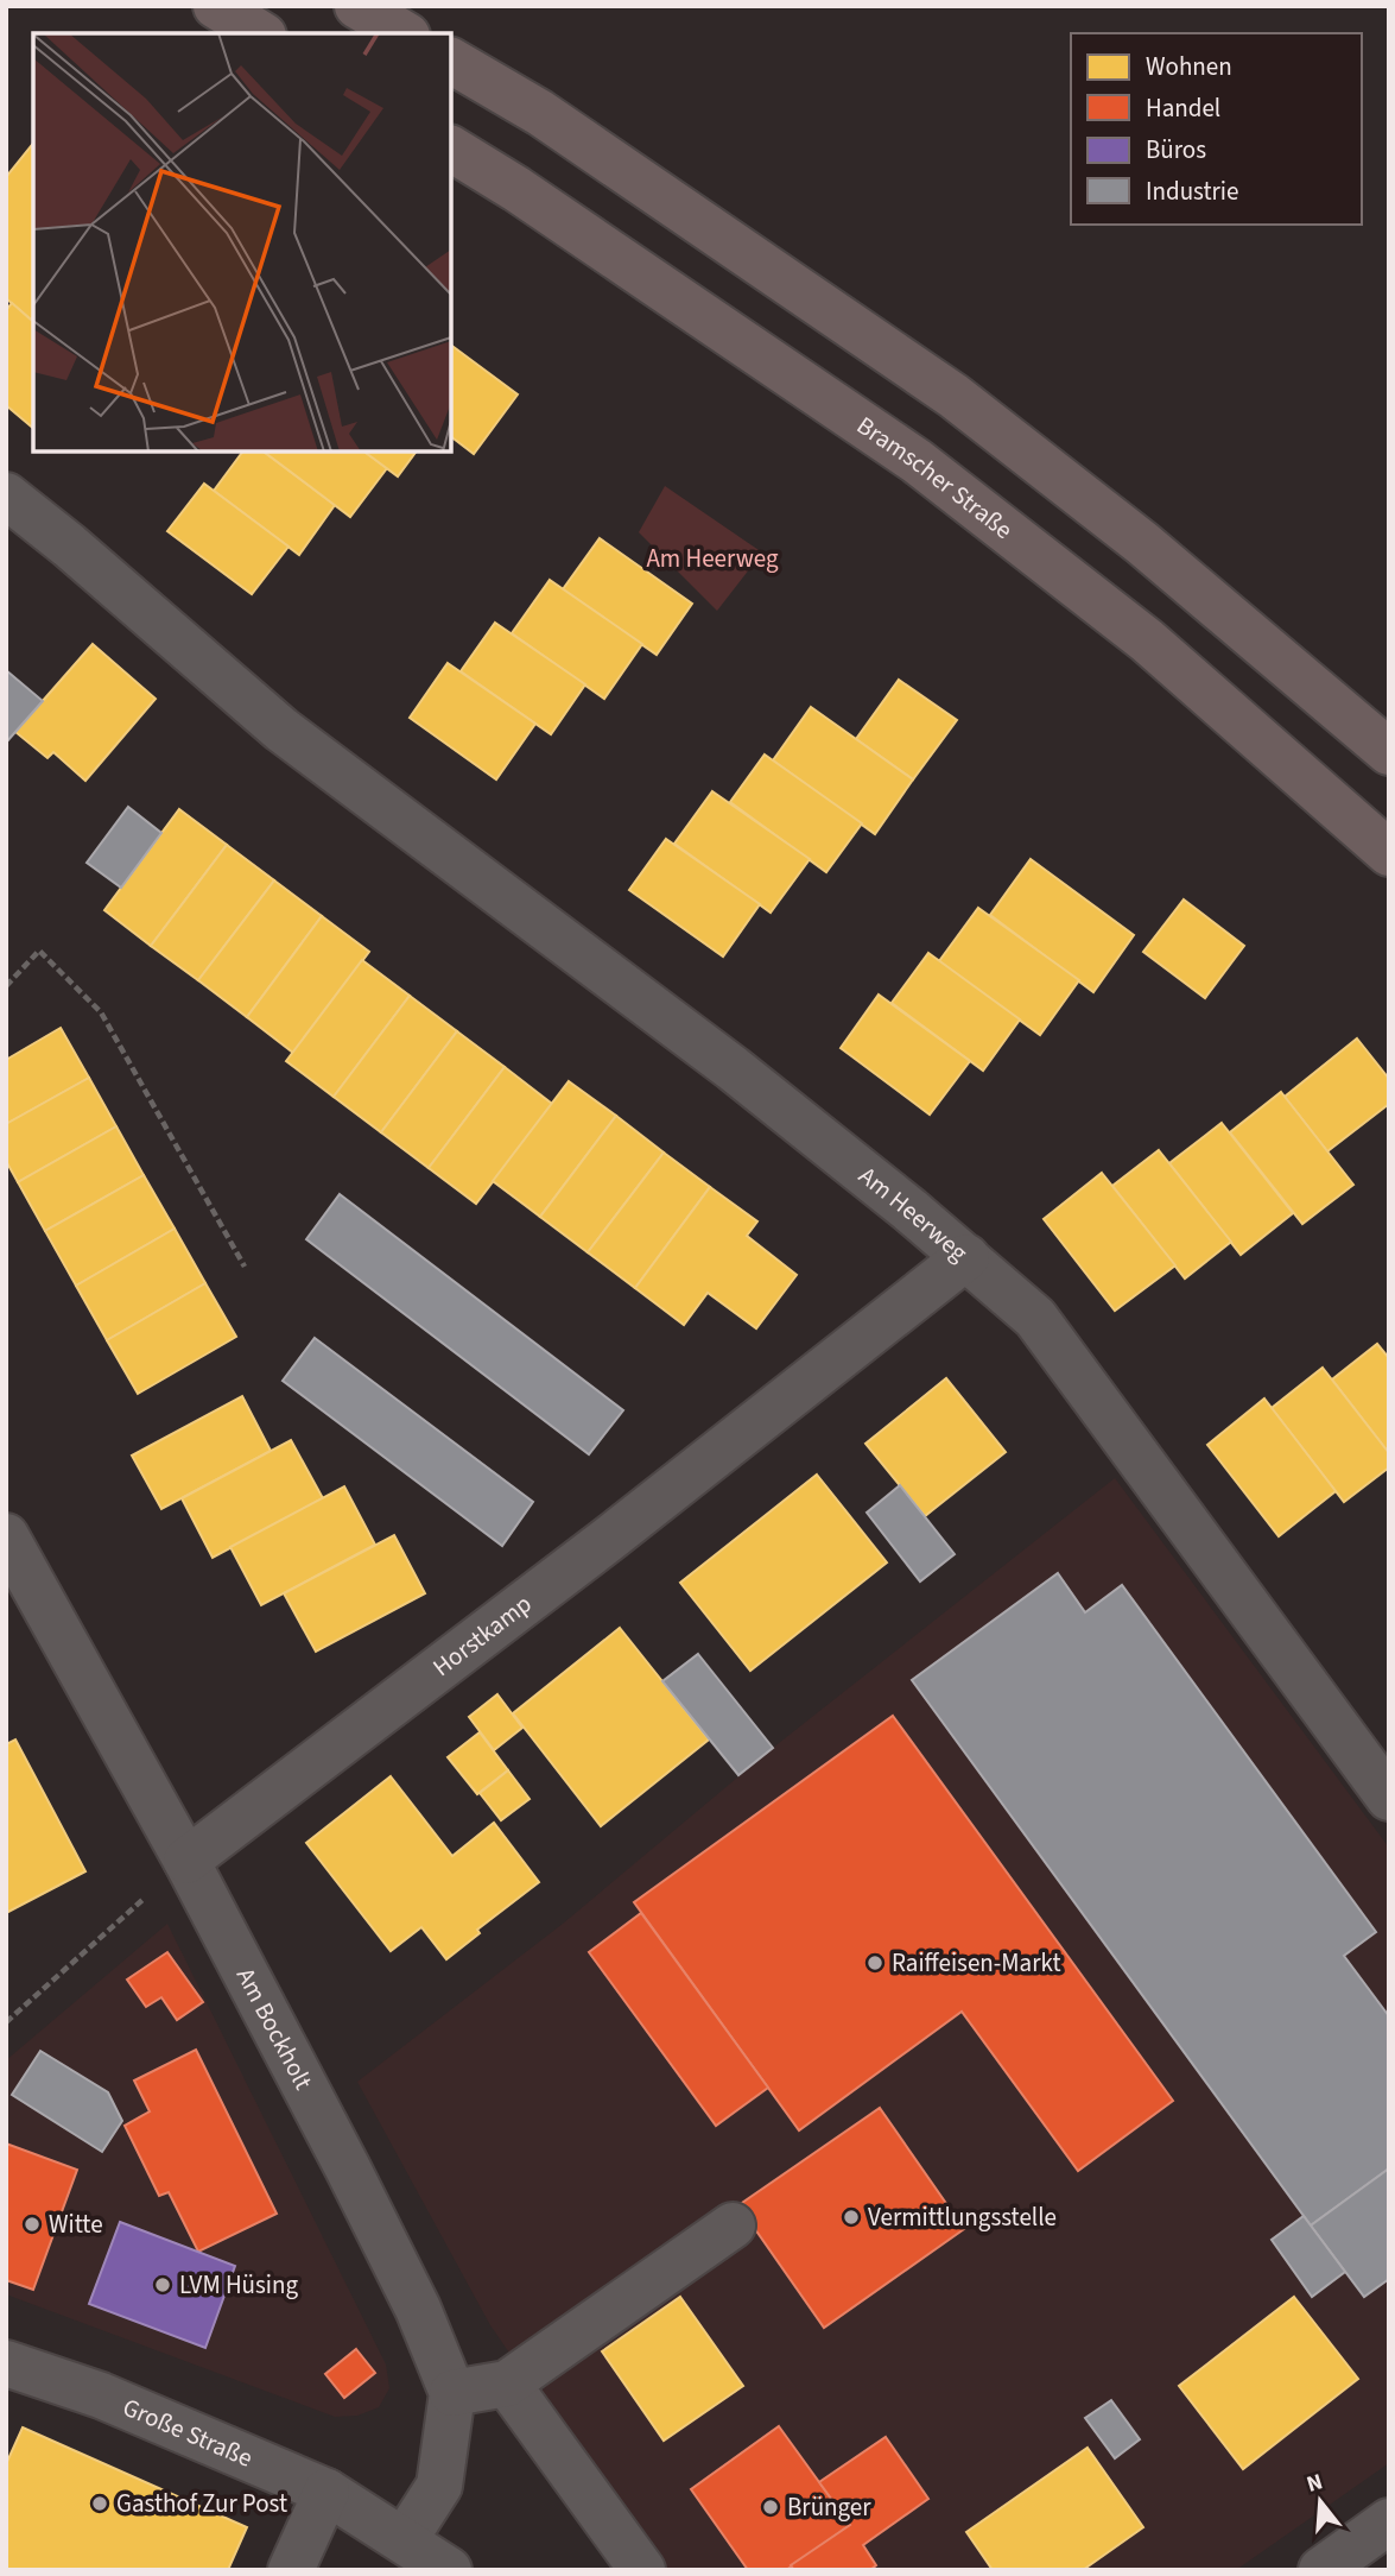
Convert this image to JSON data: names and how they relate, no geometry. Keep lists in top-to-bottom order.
{
  "streets": {
    "highway": ["Bramscher Straße"],
    "street": [
      "Am Heerweg",
      "Horstkamp",
      "Am Bockholt",
      "Große Straße"
    ]
  },
  "crossings": [
    ["Am Heerweg", "Horstkamp"],
    ["Horstkamp", "Am Bockholt"]
  ],
  "parks": ["Am Heerweg"],
  "places": [
    "Raiffeisen-Markt",
    "Vermittlungsstelle",
    "Witte",
    "LVM Hüsing",
    "Gasthof Zur Post",
    "Brünger"
  ],
  "legend": [
    "Wohnen",
    "Handel",
    "Büros",
    "Industrie"
  ],
  "north": "top"
}
